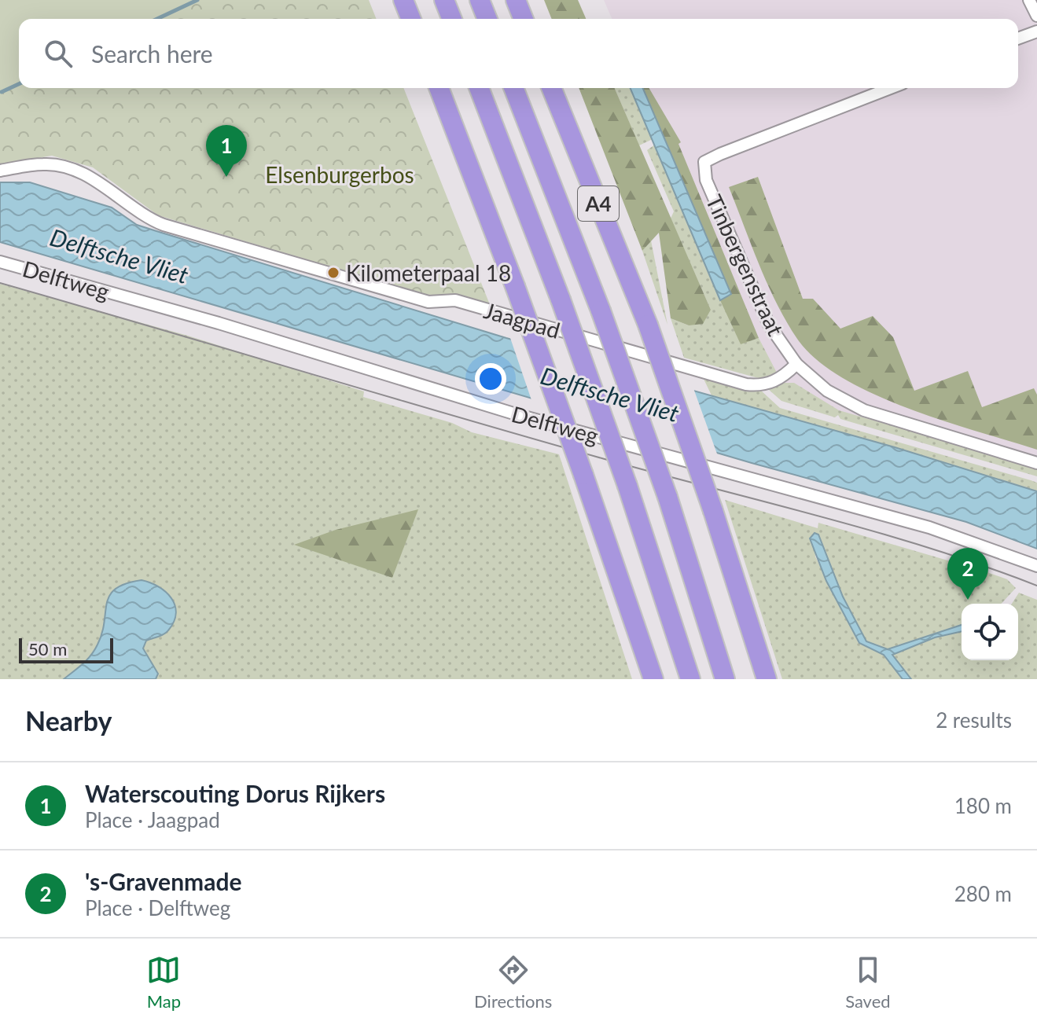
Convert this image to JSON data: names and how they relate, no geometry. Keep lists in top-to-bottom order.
{
  "streets": {
    "highway": ["A4"],
    "street": ["Tinbergenstraat", "Delftweg", "Jaagpad"]
  },
  "crossings": [
    ["Tinbergenstraat", "Jaagpad"]
  ],
  "water": ["Delftsche Vliet"],
  "parks": ["Elsenburgerbos"],
  "places": ["Kilometerpaal 18"],
  "scale_bar": "50 m",
  "page": {
    "search": "Search here",
    "pins": ["1", "2"],
    "scale": "50 m",
    "heading": ["Nearby", "2 results"],
    "list": [
      {
        "mark": "1",
        "name": "Waterscouting Dorus Rijkers",
        "note": "Place · Jaagpad",
        "value": "180 m"
      },
      {
        "mark": "2",
        "name": "'s-Gravenmade",
        "note": "Place · Delftweg",
        "value": "280 m"
      }
    ],
    "nav": ["Map", "Directions", "Saved"]
  }
}
